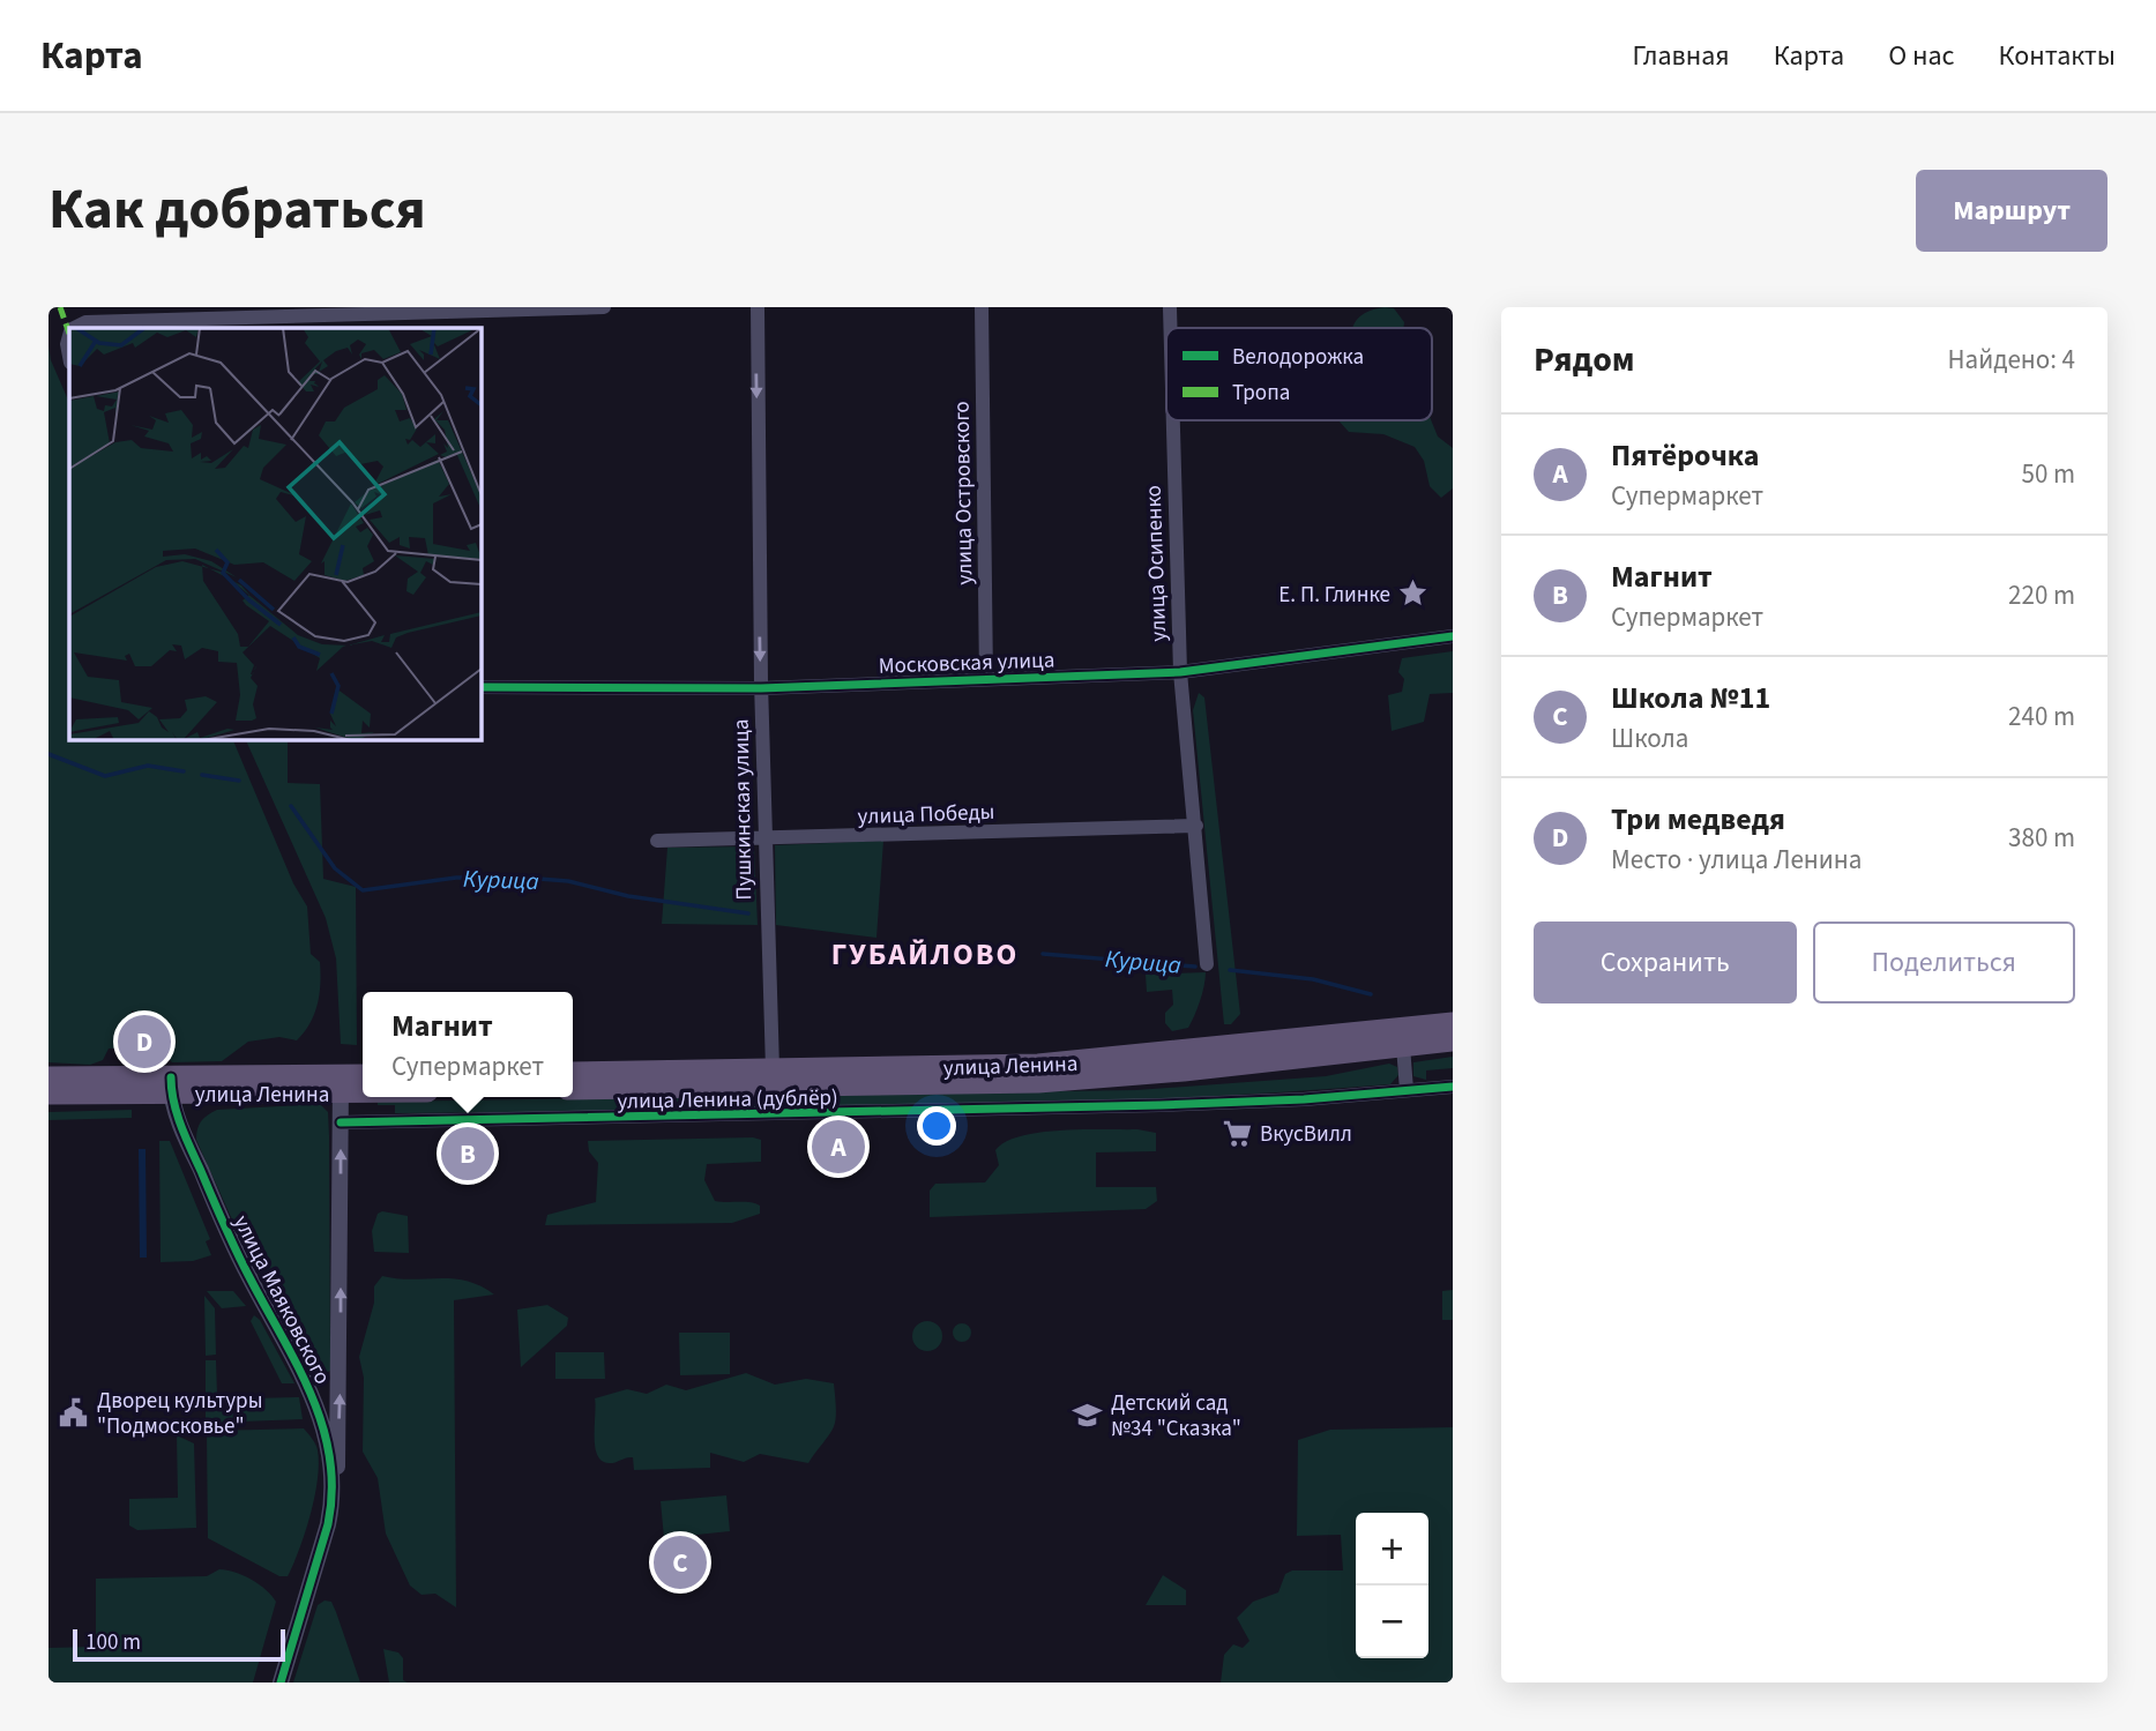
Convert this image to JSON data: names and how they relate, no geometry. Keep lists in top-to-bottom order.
{
  "streets": {
    "main road": ["улица Ленина"],
    "street": [
      "улица Островского",
      "улица Осипенко",
      "Московская улица",
      "Пушкинская улица",
      "улица Победы",
      "улица Ленина (дублёр)",
      "улица Маяковского"
    ]
  },
  "crossings": [
    ["улица Островского", "Московская улица"],
    ["улица Осипенко", "Московская улица"],
    ["улица Осипенко", "улица Победы"],
    ["Московская улица", "Пушкинская улица"],
    ["Пушкинская улица", "улица Победы"],
    ["Пушкинская улица", "улица Ленина"],
    ["улица Ленина", "улица Маяковского"]
  ],
  "one_way": ["Пушкинская улица"],
  "districts": ["ГУБАЙЛОВО"],
  "water": ["Курица"],
  "places": {
    "place": ["Е. П. Глинке"],
    "supermarket": ["ВкусВилл"],
    "public building": ["Дворец культуры \"Подмосковье\""],
    "school or university": ["Детский сад №34 \"Сказка\""]
  },
  "legend": ["Велодорожка", "Тропа"],
  "scale_bar": "100 m",
  "page": {
    "header": "Карта",
    "nav": [
      "Главная",
      "Карта",
      "О нас",
      "Контакты"
    ],
    "title": "Как добраться",
    "buttons": [
      "Маршрут",
      ["Сохранить", "Поделиться"]
    ],
    "heading": ["Рядом", "Найдено: 4"],
    "list": [
      {
        "mark": "A",
        "name": "Пятёрочка",
        "note": "Супермаркет",
        "value": "50 m"
      },
      {
        "mark": "B",
        "name": "Магнит",
        "note": "Супермаркет",
        "value": "220 m"
      },
      {
        "mark": "C",
        "name": "Школа №11",
        "note": "Школа",
        "value": "240 m"
      },
      {
        "mark": "D",
        "name": "Три медведя",
        "note": "Место · улица Ленина",
        "value": "380 m"
      }
    ],
    "popup": ["Магнит", "Супермаркет"],
    "pins": [
      "D",
      "A",
      "B",
      "C"
    ],
    "map_buttons": ["+", "−"],
    "scale": "100 m"
  }
}
